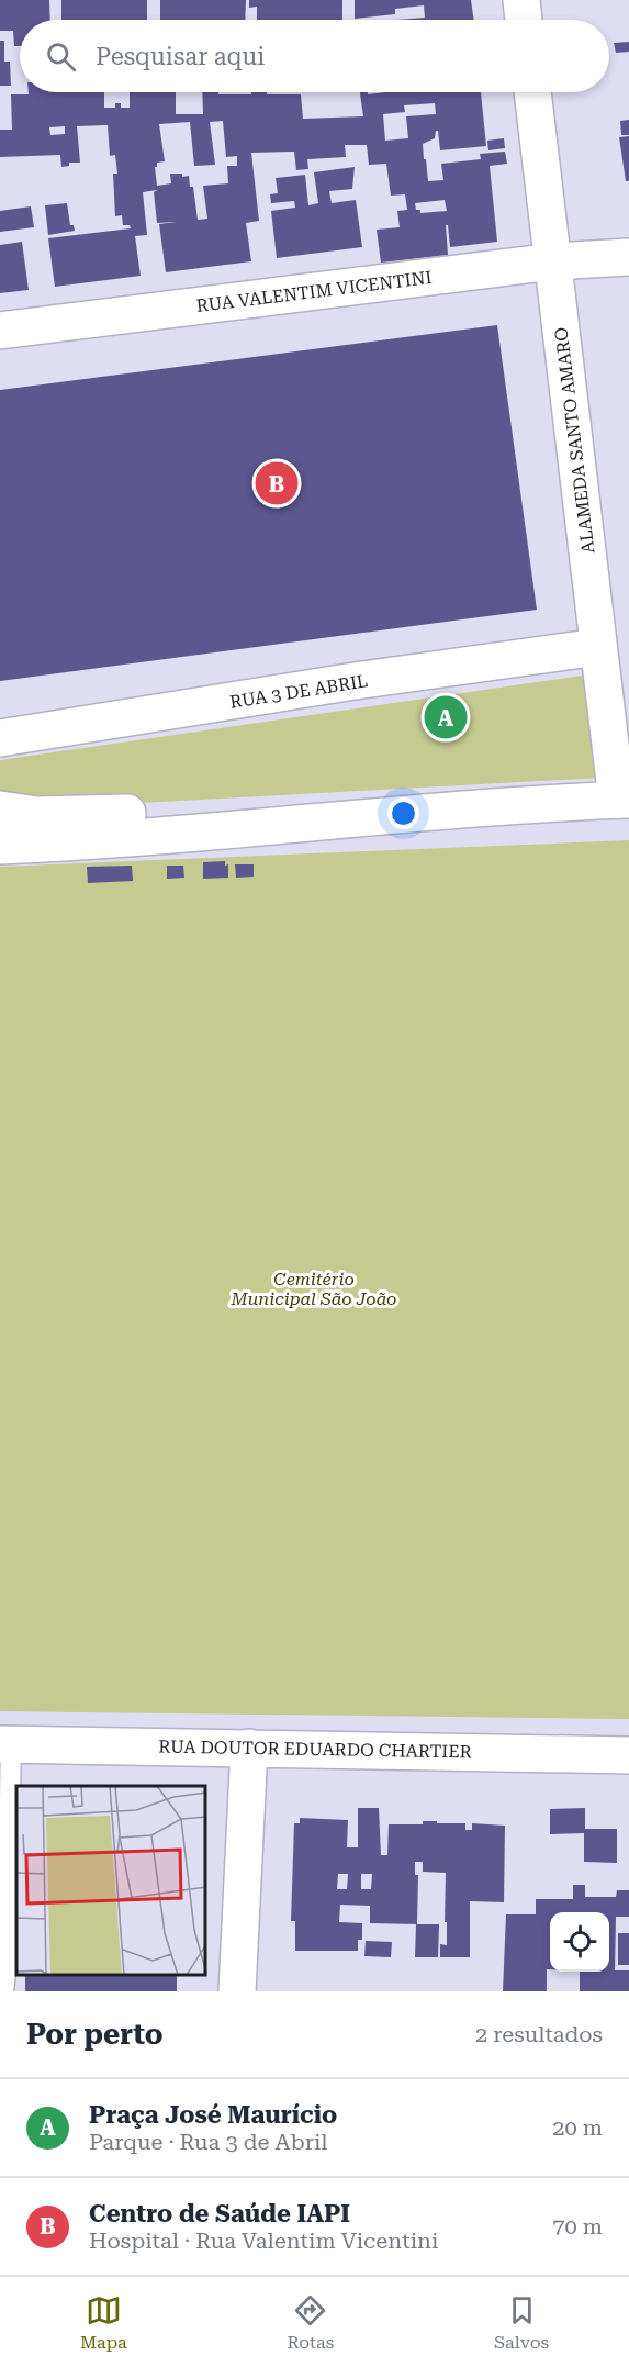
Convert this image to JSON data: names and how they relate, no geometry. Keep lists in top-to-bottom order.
{
  "streets": {
    "street": [
      "RUA VALENTIM VICENTINI",
      "ALAMEDA SANTO AMARO",
      "RUA 3 DE ABRIL",
      "RUA DOUTOR EDUARDO CHARTIER"
    ]
  },
  "crossings": [
    ["RUA VALENTIM VICENTINI", "ALAMEDA SANTO AMARO"],
    ["ALAMEDA SANTO AMARO", "RUA 3 DE ABRIL"]
  ],
  "parks": ["Cemitério Municipal São João"],
  "page": {
    "search": "Pesquisar aqui",
    "pins": ["B", "A"],
    "heading": ["Por perto", "2 resultados"],
    "list": [
      {
        "mark": "A",
        "name": "Praça José Maurício",
        "note": "Parque · Rua 3 de Abril",
        "value": "20 m"
      },
      {
        "mark": "B",
        "name": "Centro de Saúde IAPI",
        "note": "Hospital · Rua Valentim Vicentini",
        "value": "70 m"
      }
    ],
    "nav": ["Mapa", "Rotas", "Salvos"]
  }
}
